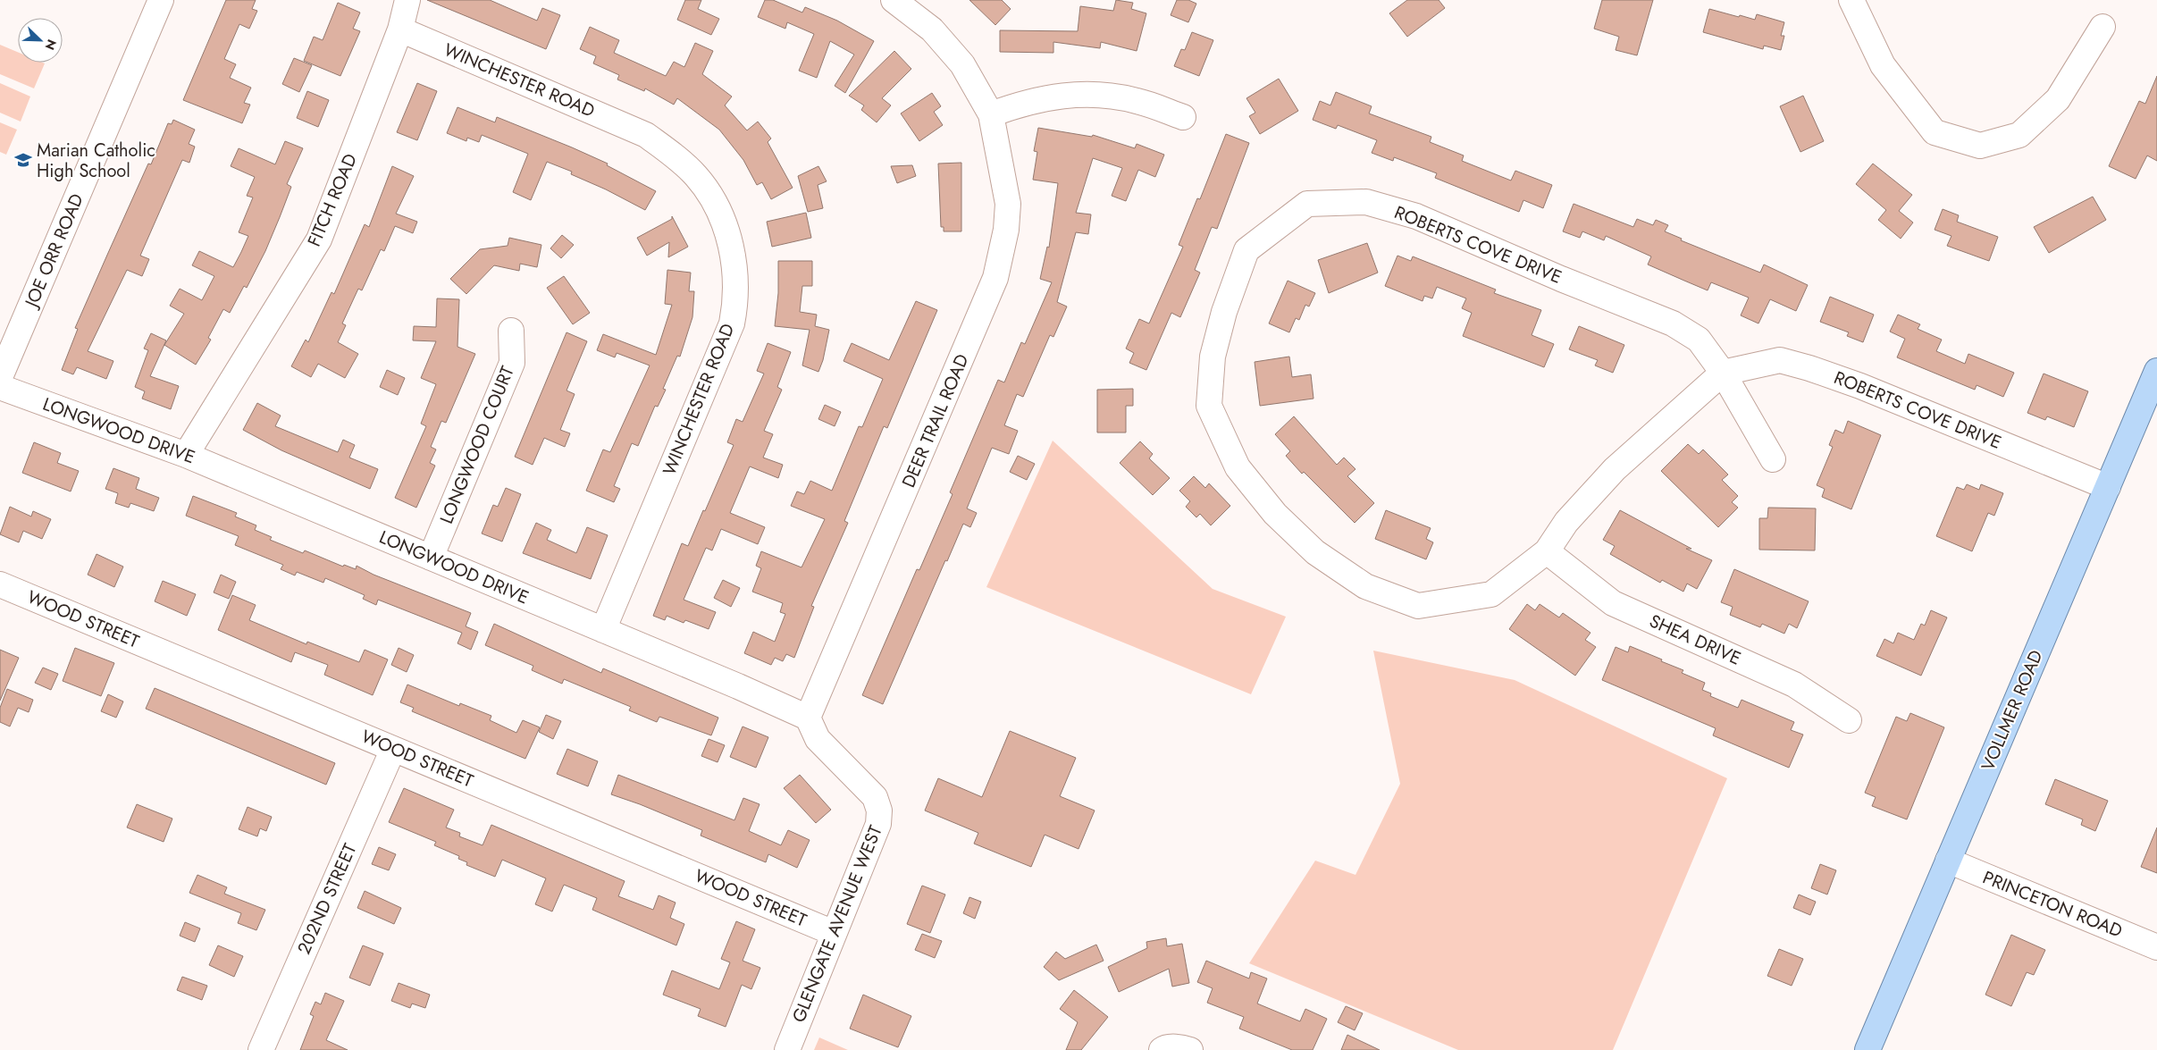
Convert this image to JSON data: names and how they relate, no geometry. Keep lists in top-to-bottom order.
{
  "streets": {
    "main road": ["VOLLMER ROAD"],
    "street": [
      "WINCHESTER ROAD",
      "FITCH ROAD",
      "ROBERTS COVE DRIVE",
      "JOE ORR ROAD",
      "DEER TRAIL ROAD",
      "LONGWOOD DRIVE",
      "LONGWOOD COURT",
      "WOOD STREET",
      "SHEA DRIVE",
      "202ND STREET",
      "PRINCETON ROAD",
      "GLENGATE AVENUE WEST"
    ]
  },
  "crossings": [
    ["WINCHESTER ROAD", "FITCH ROAD"],
    ["WINCHESTER ROAD", "LONGWOOD DRIVE"],
    ["FITCH ROAD", "LONGWOOD DRIVE"],
    ["ROBERTS COVE DRIVE", "SHEA DRIVE"],
    ["ROBERTS COVE DRIVE", "VOLLMER ROAD"],
    ["DEER TRAIL ROAD", "LONGWOOD DRIVE"],
    ["DEER TRAIL ROAD", "GLENGATE AVENUE WEST"],
    ["LONGWOOD DRIVE", "LONGWOOD COURT"],
    ["LONGWOOD DRIVE", "GLENGATE AVENUE WEST"],
    ["WOOD STREET", "202ND STREET"],
    ["WOOD STREET", "GLENGATE AVENUE WEST"],
    ["VOLLMER ROAD", "PRINCETON ROAD"]
  ],
  "places": {
    "school or university": ["Marian Catholic High School"]
  },
  "north": "bottom right"
}
